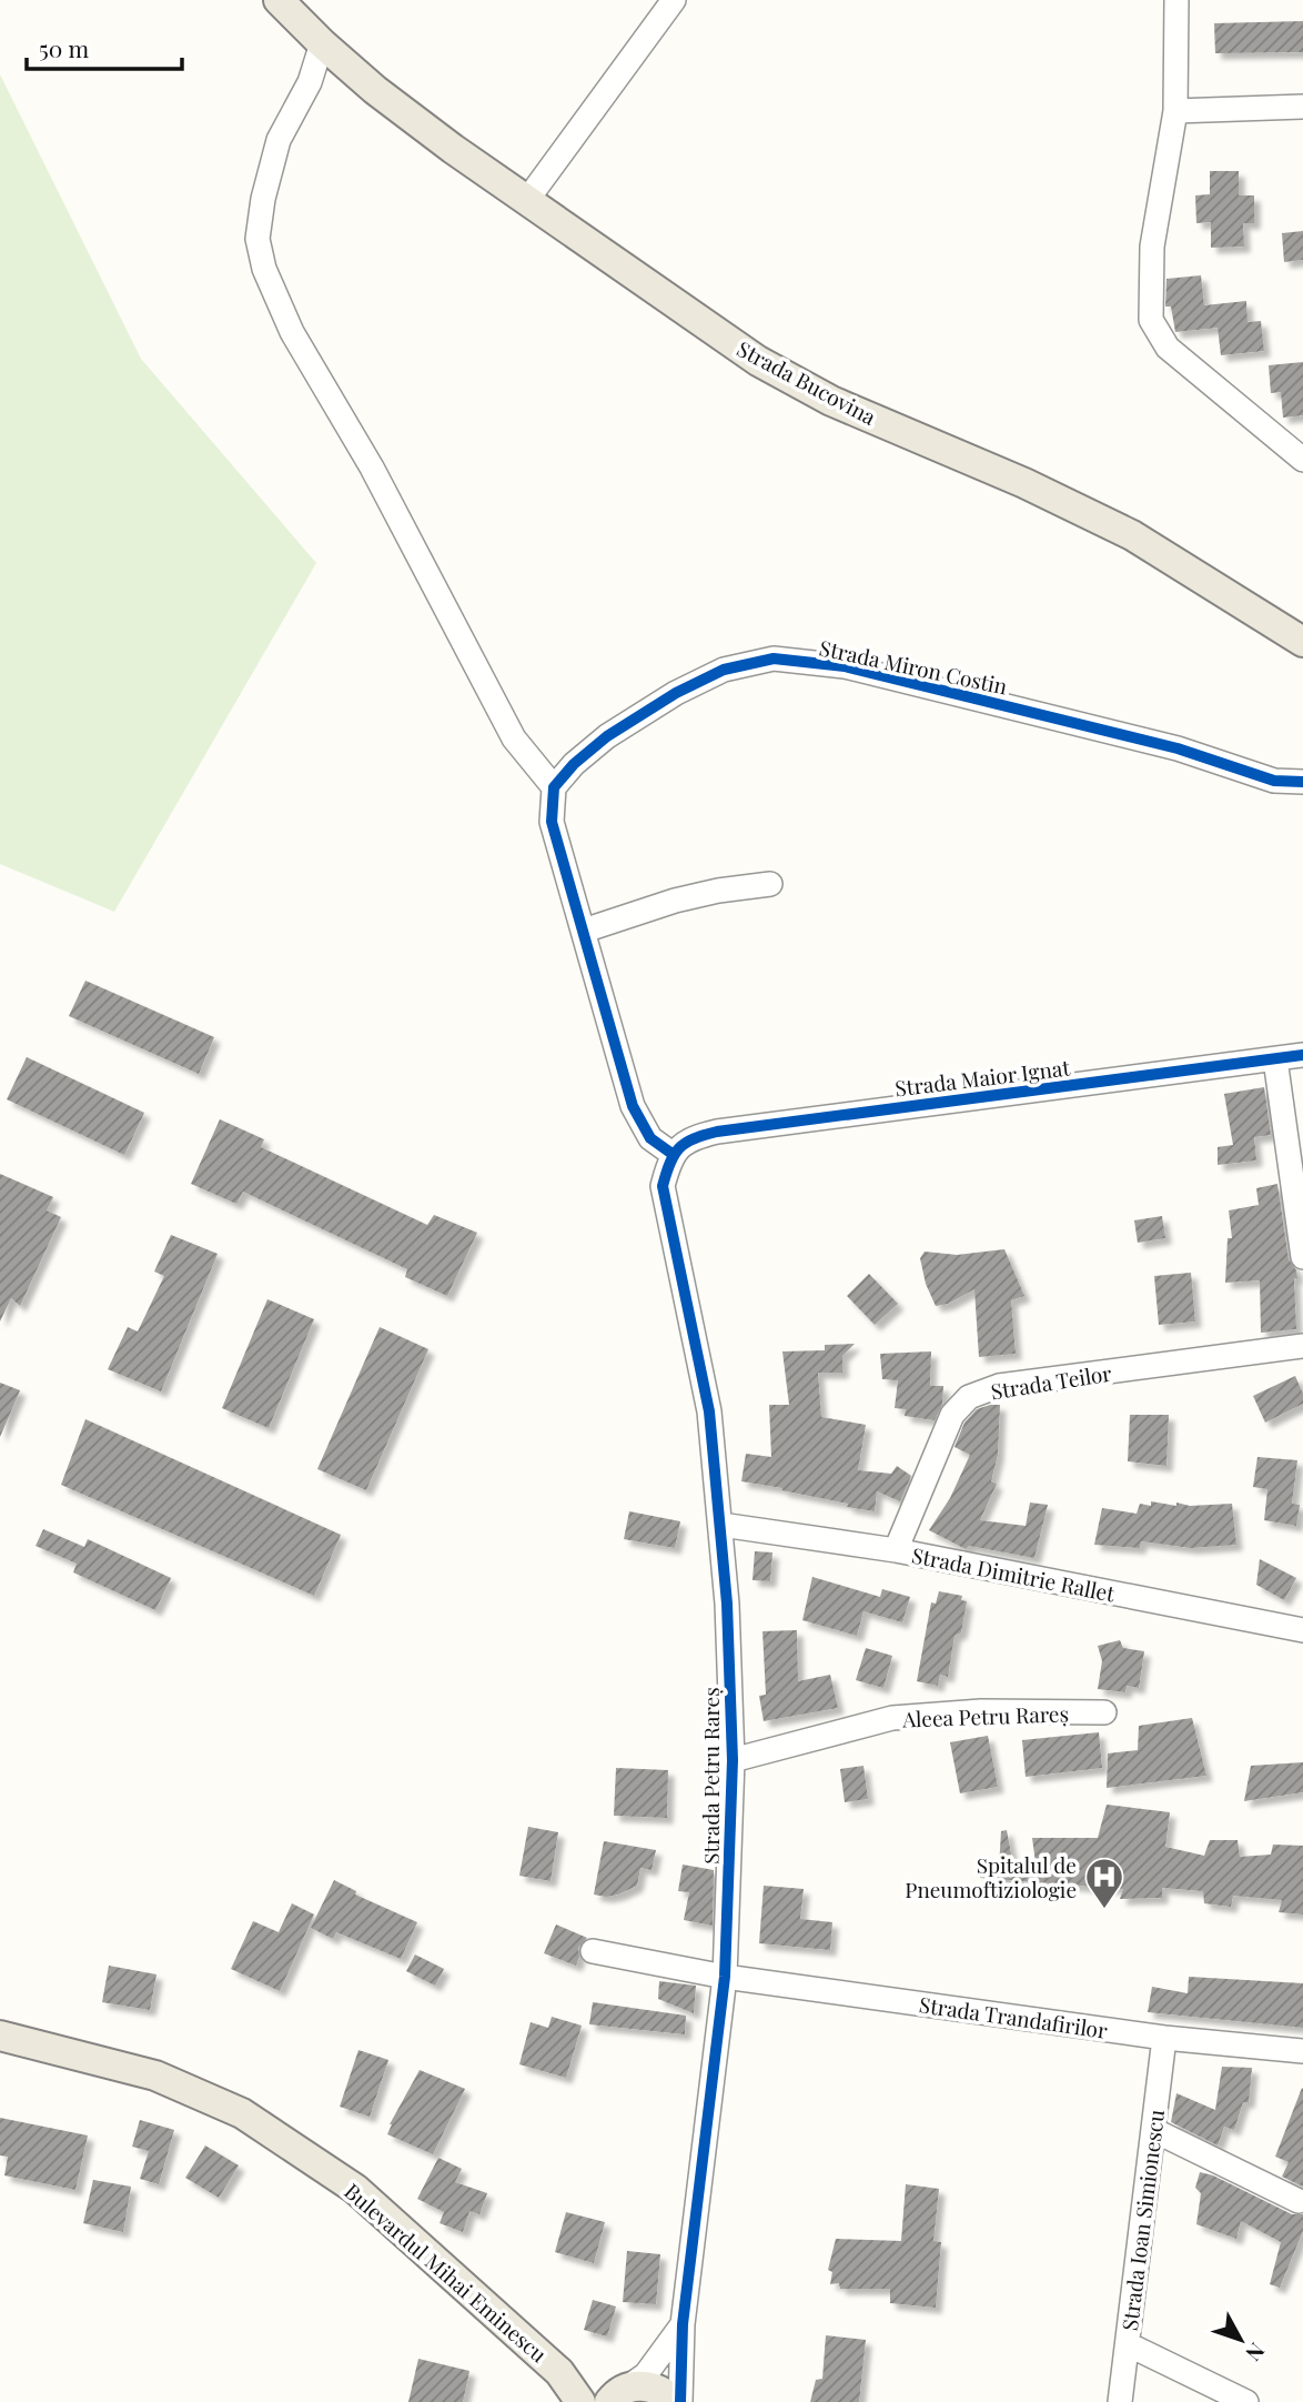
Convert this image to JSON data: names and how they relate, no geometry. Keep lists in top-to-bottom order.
{
  "streets": {
    "main road": ["Strada Bucovina", "Bulevardul Mihai Eminescu"],
    "street": [
      "Strada Miron Costin",
      "Strada Maior Ignat",
      "Strada Teilor",
      "Strada Dimitrie Rallet",
      "Aleea Petru Rareș",
      "Strada Petru Rareș",
      "Strada Trandafirilor",
      "Strada Ioan Simionescu"
    ]
  },
  "crossings": [
    ["Strada Maior Ignat", "Strada Petru Rareș"],
    ["Strada Teilor", "Strada Dimitrie Rallet"],
    ["Strada Dimitrie Rallet", "Strada Petru Rareș"],
    ["Aleea Petru Rareș", "Strada Petru Rareș"],
    ["Strada Petru Rareș", "Strada Trandafirilor"],
    ["Strada Trandafirilor", "Strada Ioan Simionescu"]
  ],
  "places": {
    "hospital": ["Spitalul de Pneumoftiziologie"]
  },
  "scale_bar": "50 m",
  "north": "bottom right"
}
